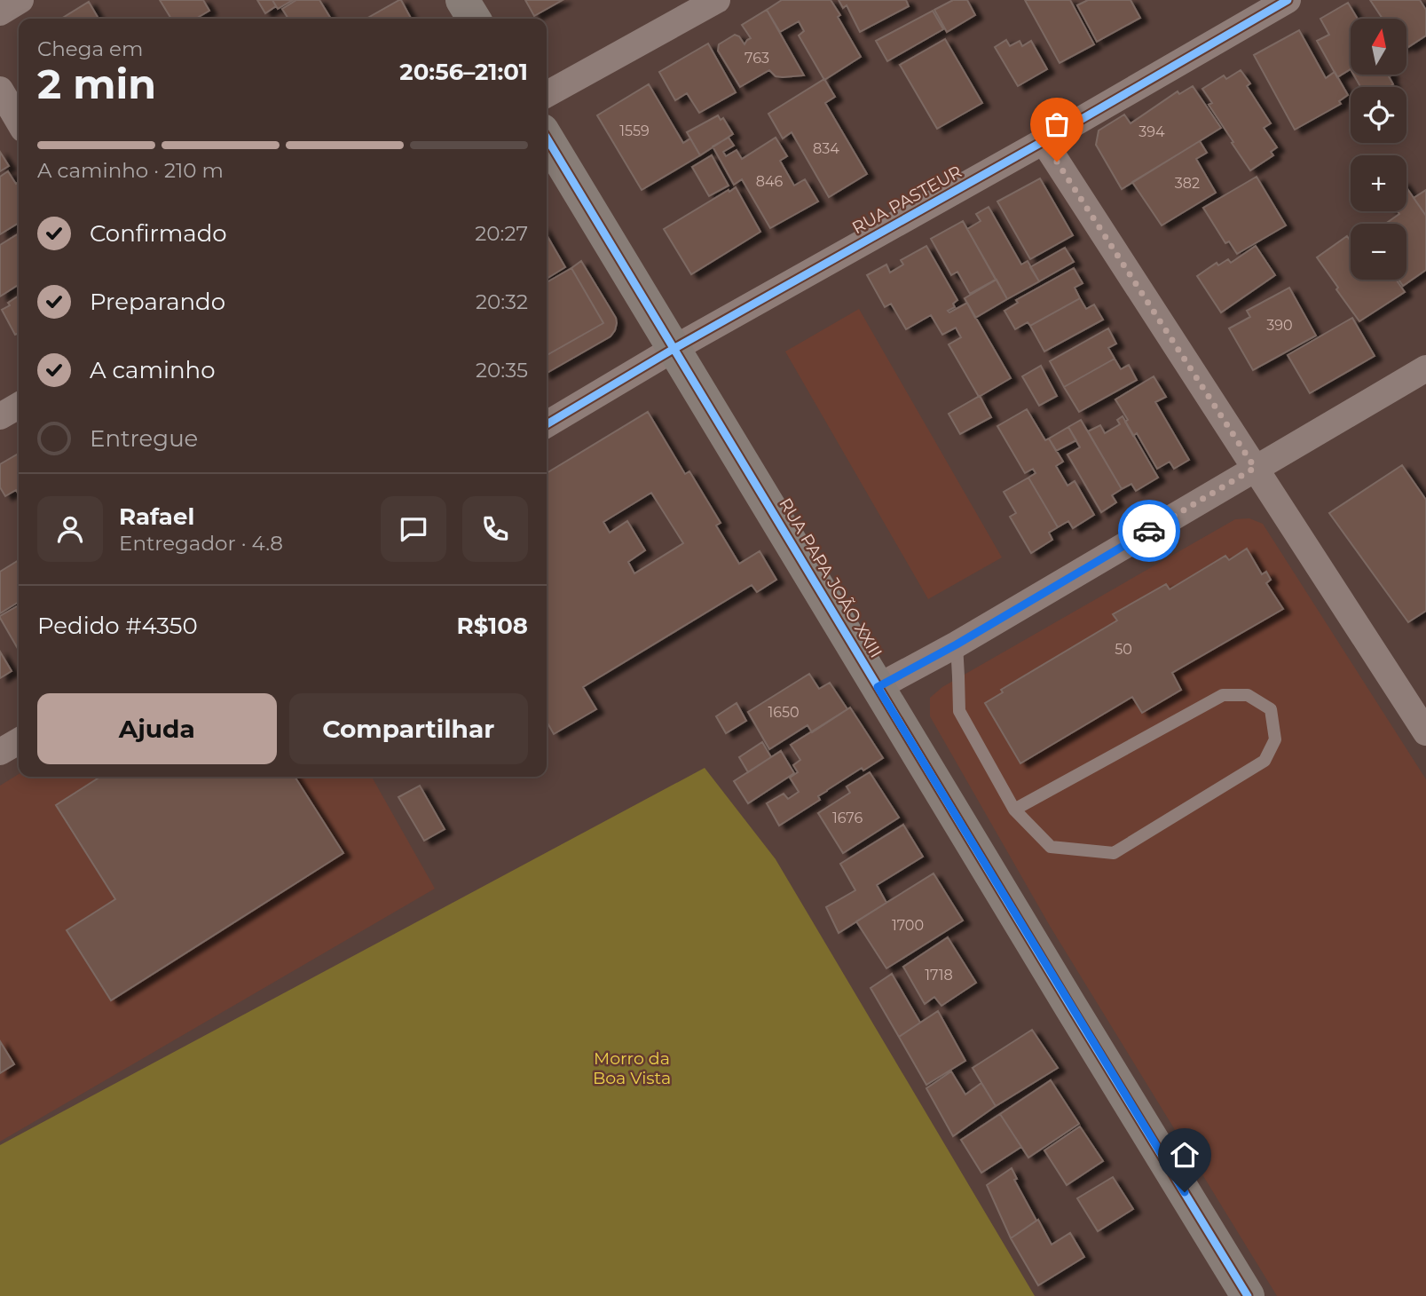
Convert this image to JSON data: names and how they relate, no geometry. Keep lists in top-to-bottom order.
{
  "streets": {
    "main road": ["RUA PAPA JOÃO XXIII"],
    "street": ["RUA PASTEUR"]
  },
  "crossings": [
    ["RUA PASTEUR", "RUA PAPA JOÃO XXIII"]
  ],
  "parks": ["Morro da Boa Vista"],
  "house_numbers": [
    "763",
    "1559",
    "394",
    "834",
    "846",
    "382",
    "390",
    "50",
    "1650",
    "1676",
    "1700",
    "1718"
  ],
  "north": "top",
  "page": {
    "map_buttons": ["+", "−"],
    "heading": ["2 min", "Chega em", "20:56–21:01"],
    "panel": [
      "Rafael",
      "Entregador · 4.8",
      "Pedido #4350",
      "R$108"
    ],
    "bar": "A caminho · 210 m",
    "list": [
      ["Confirmado", "20:27"],
      ["Preparando", "20:32"],
      ["A caminho", "20:35"],
      "Entregue"
    ],
    "buttons": ["Ajuda", "Compartilhar"]
  }
}
